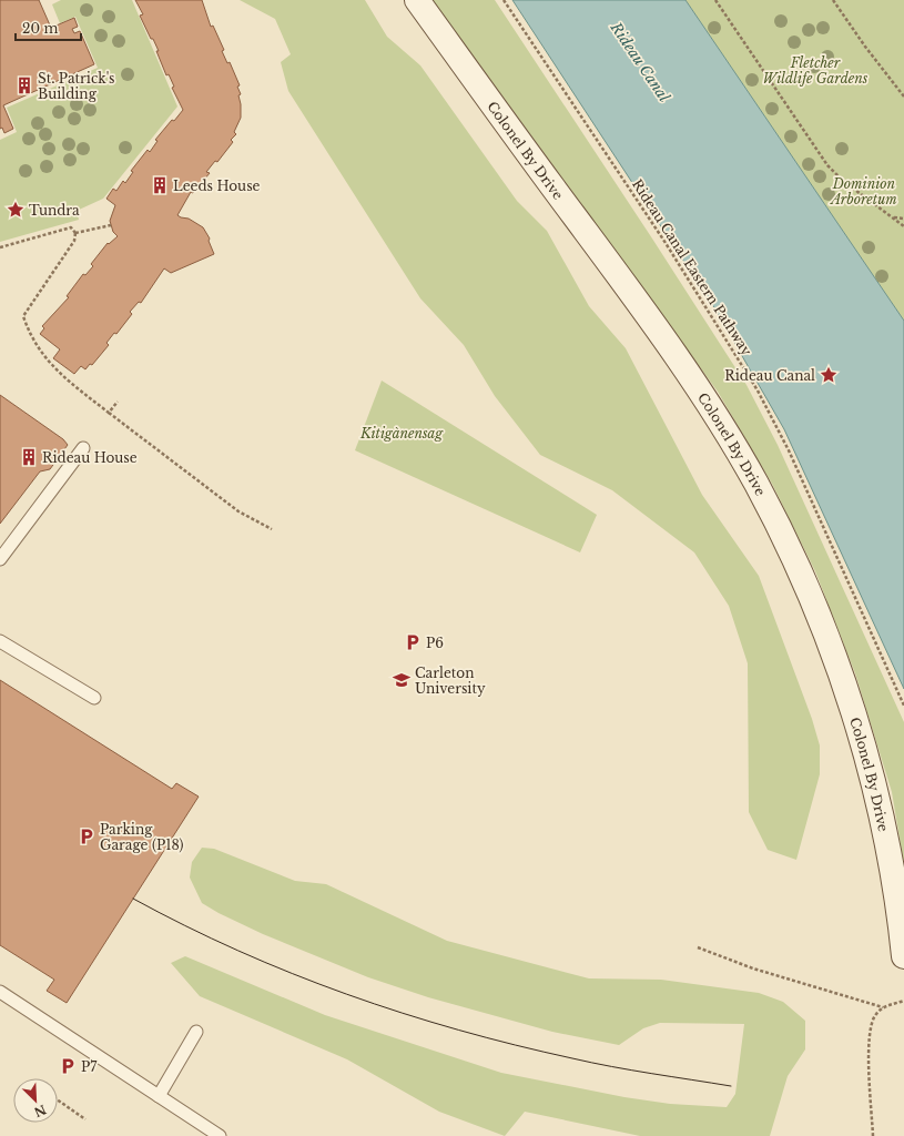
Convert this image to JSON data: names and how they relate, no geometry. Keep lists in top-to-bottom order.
{
  "streets": {
    "main road": ["Colonel By Drive"],
    "path": ["Rideau Canal Eastern Pathway"]
  },
  "water": ["Rideau Canal"],
  "parks": ["Fletcher Wildlife Gardens", "Dominion Arboretum", "Kitigànensag"],
  "places": {
    "building": ["St. Patrick's Building", "Leeds House", "Rideau House"],
    "place": ["Tundra", "Rideau Canal"],
    "parking": ["P6", "Parking Garage (P18)", "P7"],
    "school or university": ["Carleton University"]
  },
  "scale_bar": "20 m",
  "north": "bottom right"
}
